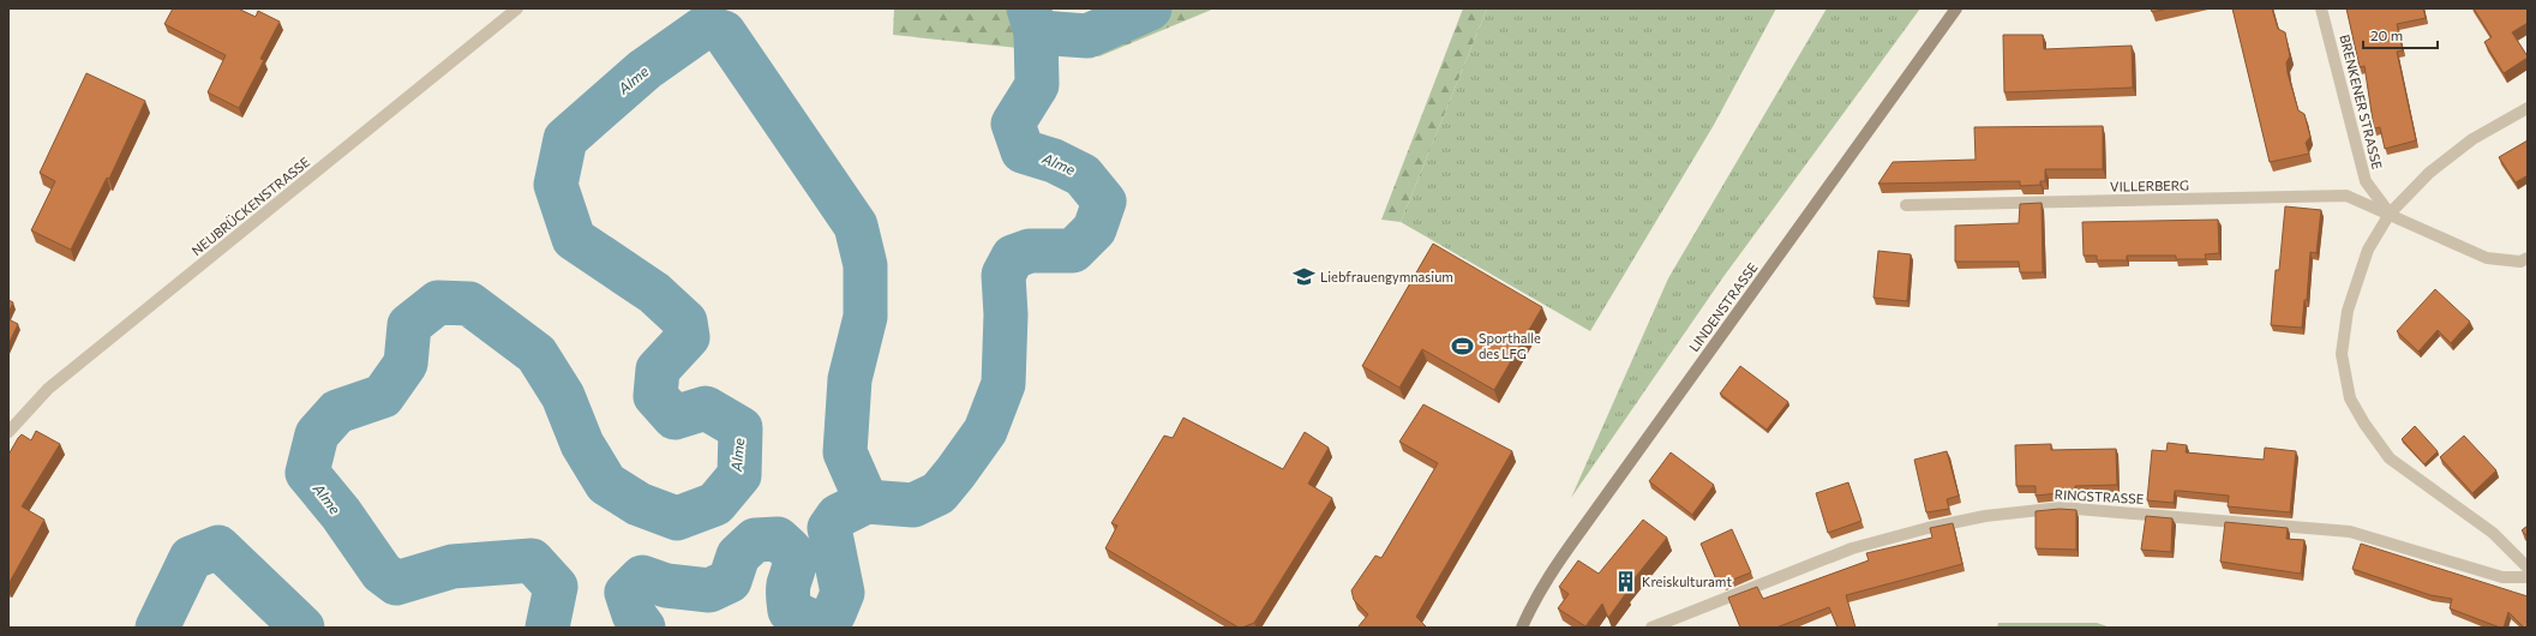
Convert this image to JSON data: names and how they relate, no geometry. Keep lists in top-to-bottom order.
{
  "streets": {
    "main road": ["LINDENSTRASSE"],
    "street": [
      "BRENKENER STRASSE",
      "VILLERBERG",
      "NEUBRÜCKENSTRASSE",
      "RINGSTRASSE"
    ]
  },
  "crossings": [
    ["BRENKENER STRASSE", "VILLERBERG"]
  ],
  "water": ["Alme"],
  "places": {
    "school or university": ["Liebfrauengymnasium"],
    "sports": ["Sporthalle des LFG"],
    "building": ["Kreiskulturamt"]
  },
  "scale_bar": "20 m"
}
